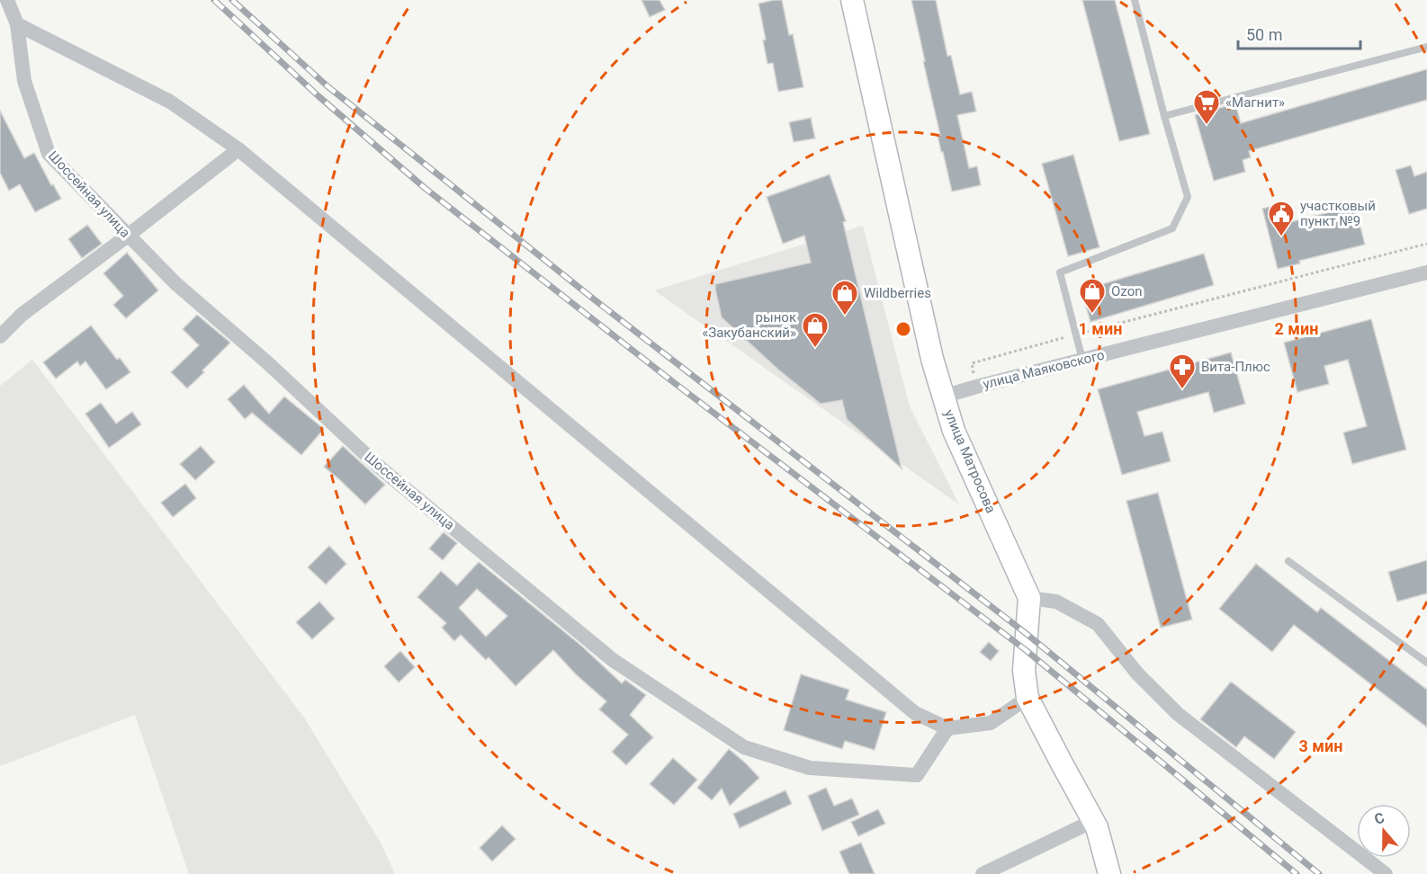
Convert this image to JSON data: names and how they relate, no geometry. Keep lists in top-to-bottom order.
{
  "streets": {
    "main road": ["улица Матросова"],
    "street": ["Шоссейная улица", "улица Маяковского"]
  },
  "crossings": [
    ["улица Маяковского", "улица Матросова"]
  ],
  "places": {
    "supermarket": ["«Магнит»"],
    "public building": ["участковый пункт №9"],
    "shop": ["Ozon", "Wildberries", "рынок «Закубанский»"],
    "pharmacy": ["Вита-Плюс"]
  },
  "scale_bar": "50 m",
  "north": "top",
  "rings": ["1 мин", "2 мин", "3 мин"]
}
